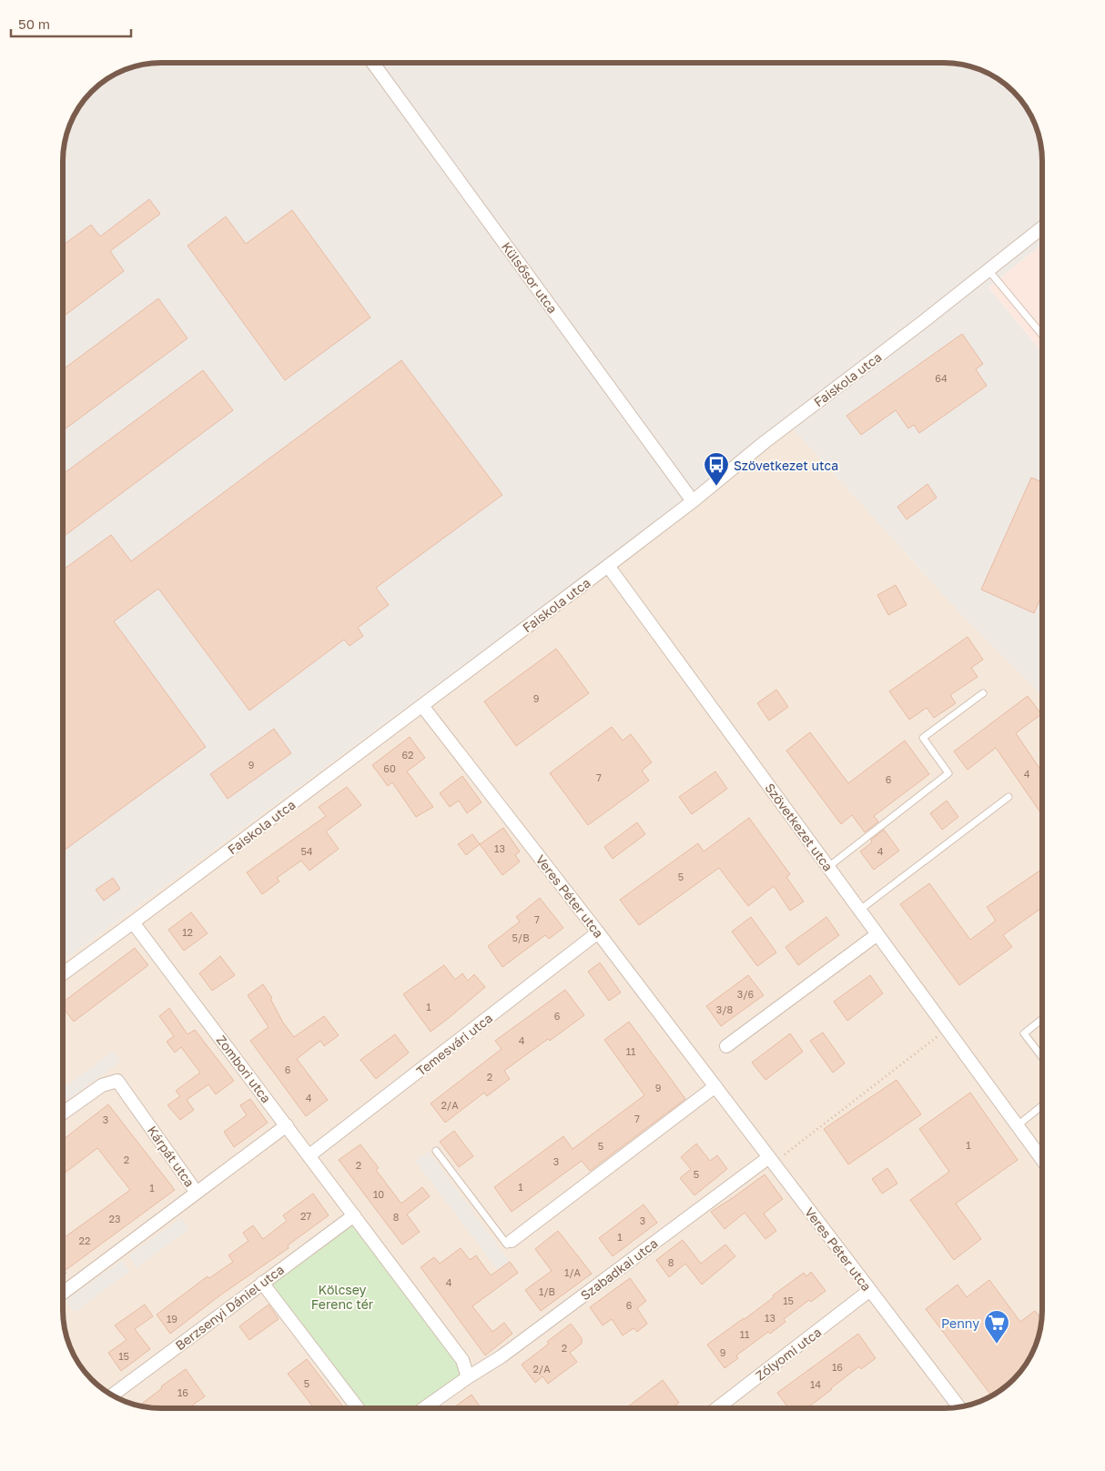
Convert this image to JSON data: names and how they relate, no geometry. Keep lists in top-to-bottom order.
{
  "streets": {
    "street": [
      "Külsősor utca",
      "Faiskola utca",
      "Szövetkezet utca",
      "Veres Péter utca",
      "Temesvári utca",
      "Zombori utca",
      "Kárpát utca",
      "Szabadkai utca",
      "Berzsenyi Dániel utca",
      "Zólyomi utca"
    ]
  },
  "crossings": [
    ["Külsősor utca", "Faiskola utca"],
    ["Faiskola utca", "Szövetkezet utca"],
    ["Faiskola utca", "Veres Péter utca"],
    ["Faiskola utca", "Zombori utca"],
    ["Veres Péter utca", "Temesvári utca"],
    ["Veres Péter utca", "Szabadkai utca"],
    ["Veres Péter utca", "Zólyomi utca"],
    ["Temesvári utca", "Zombori utca"],
    ["Zombori utca", "Berzsenyi Dániel utca"]
  ],
  "parks": ["Kölcsey Ferenc tér"],
  "places": {
    "bus stop": ["Szövetkezet utca"],
    "supermarket": ["Penny"]
  },
  "house_numbers": [
    "64",
    "9",
    "62",
    "9",
    "60",
    "4",
    "7",
    "6",
    "13",
    "54",
    "4",
    "5",
    "7",
    "12",
    "5/B",
    "3/6",
    "1",
    "3/8",
    "6",
    "4",
    "11",
    "6",
    "2",
    "9",
    "4",
    "2/A",
    "7",
    "3",
    "1",
    "5",
    "2",
    "3",
    "2",
    "5",
    "1",
    "1",
    "10",
    "27",
    "8",
    "23",
    "3",
    "1",
    "22",
    "8",
    "1/A",
    "4",
    "1/B",
    "15",
    "6",
    "13",
    "19",
    "11",
    "2",
    "9",
    "15",
    "16",
    "2/A",
    "5",
    "14",
    "16"
  ],
  "scale_bar": "50 m"
}
